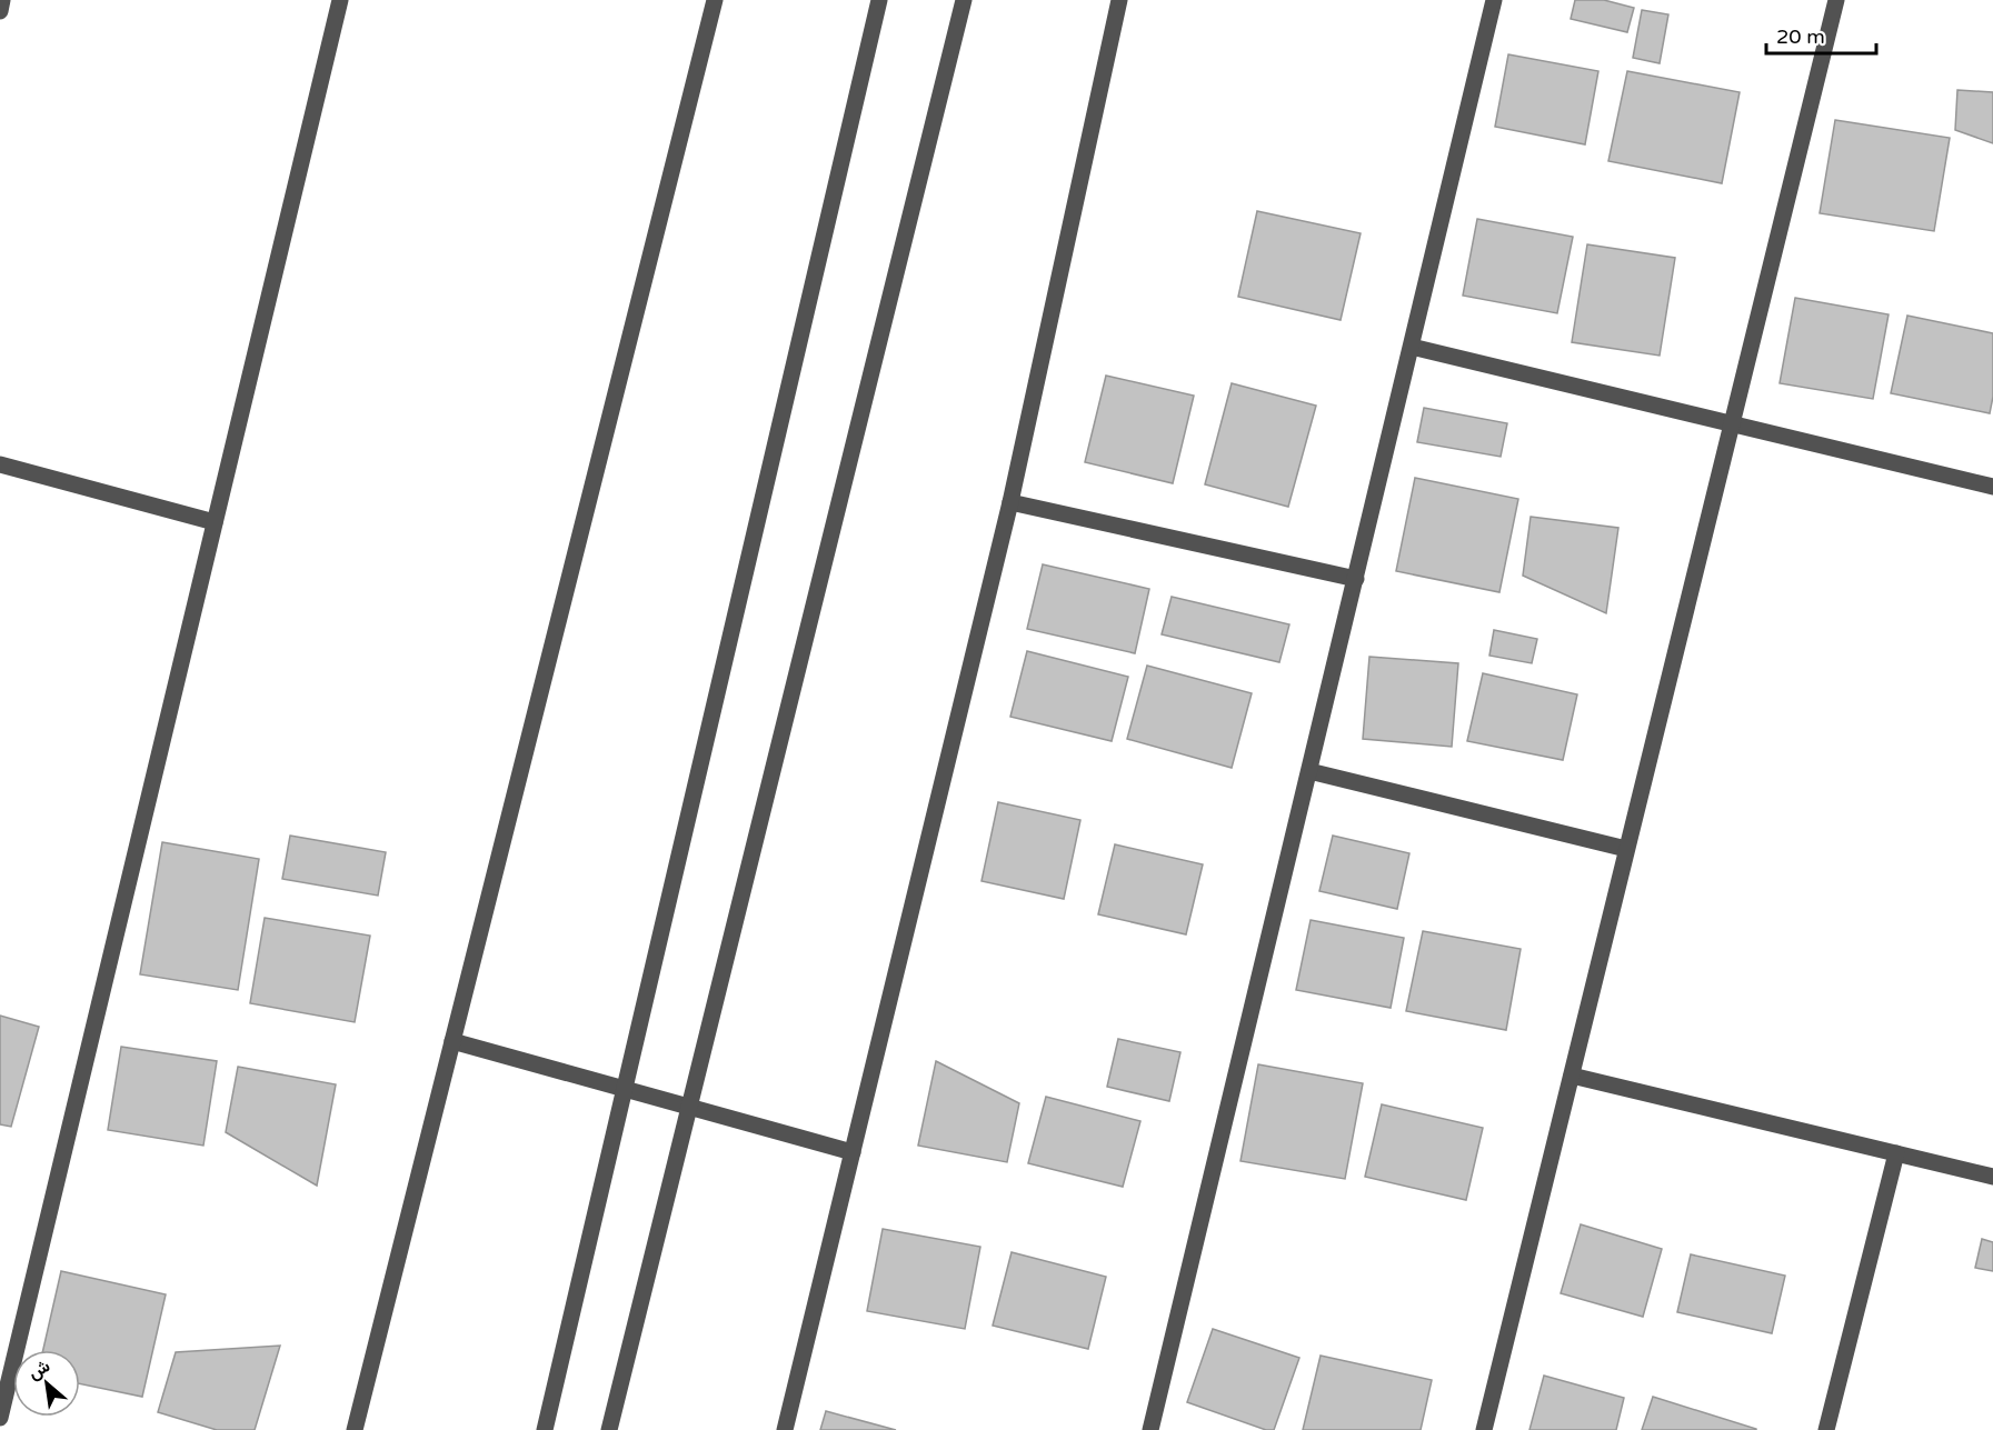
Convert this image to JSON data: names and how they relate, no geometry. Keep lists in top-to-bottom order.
{
  "scale_bar": "20 m",
  "north": "top left"
}
